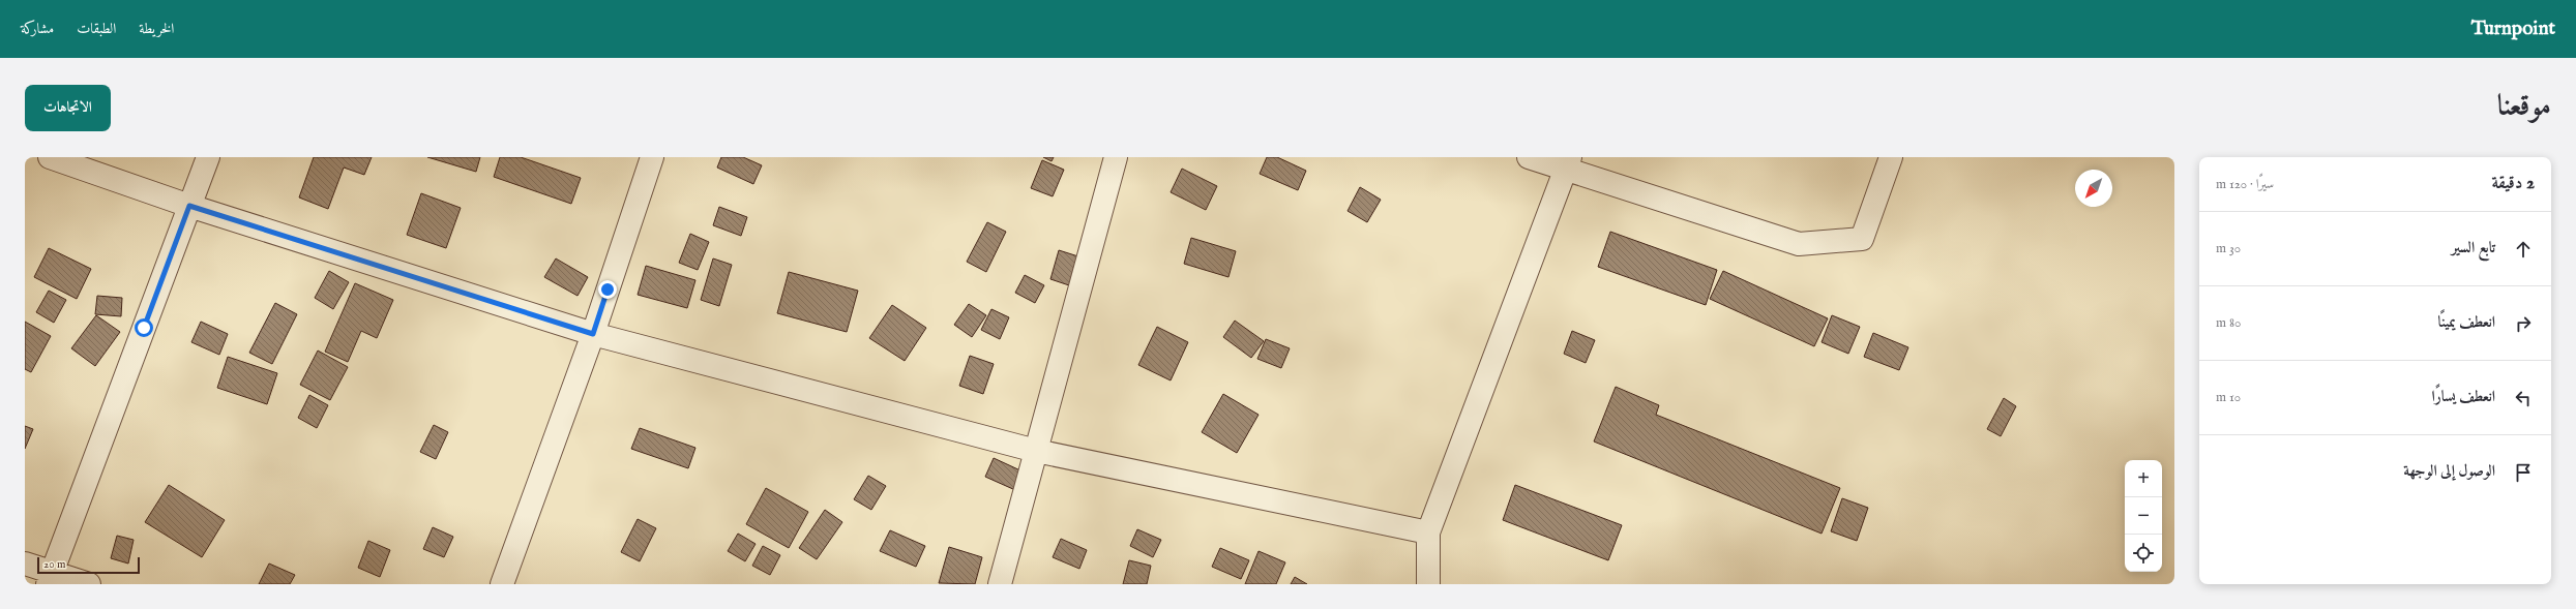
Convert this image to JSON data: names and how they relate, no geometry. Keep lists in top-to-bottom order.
{
  "scale_bar": "20 m",
  "north": "bottom left",
  "page": {
    "header": "Turnpoint",
    "nav": ["الخريطة", "الطبقات", "مشاركة"],
    "title": "موقعنا",
    "buttons": "الاتجاهات",
    "heading": ["2 دقيقة", "سيرًا · 120 m"],
    "list": [
      ["تابع السير", "30 m"],
      ["انعطف يمينًا", "80 m"],
      ["انعطف يسارًا", "10 m"],
      "الوصول إلى الوجهة"
    ],
    "map_buttons": ["+", "−"],
    "scale": "20 m"
  }
}
